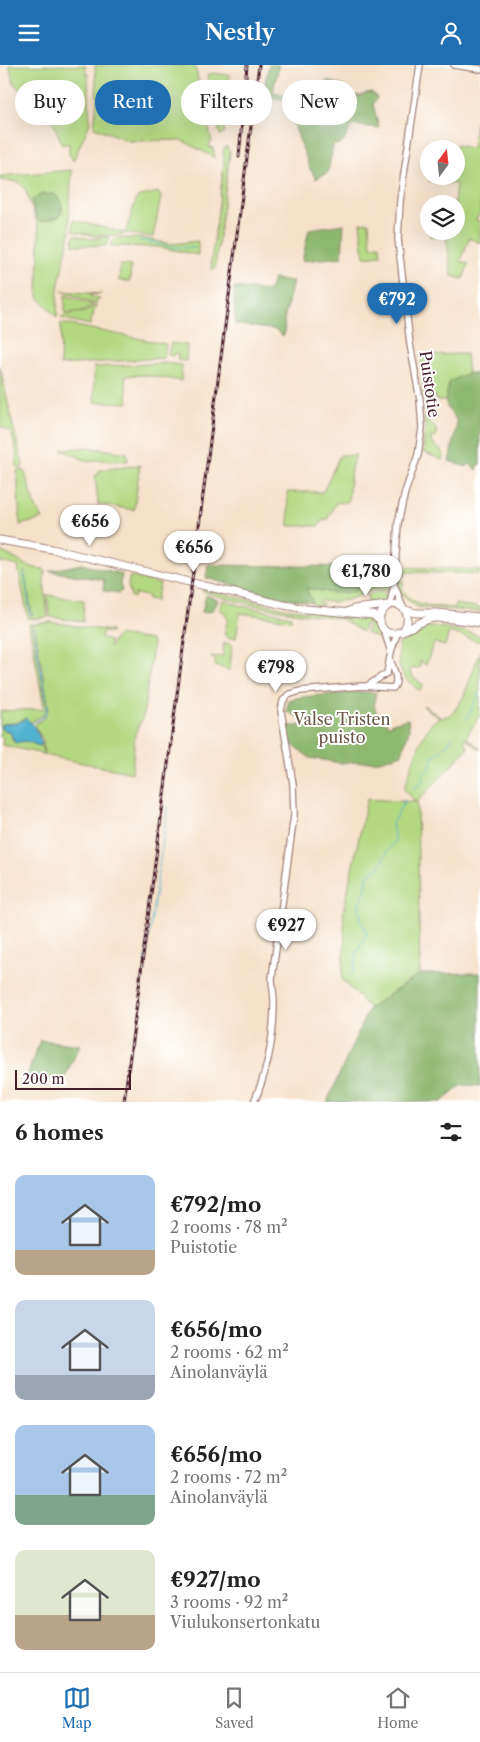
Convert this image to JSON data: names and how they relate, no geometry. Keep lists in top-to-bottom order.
{
  "streets": {
    "street": ["Puistotie"]
  },
  "parks": ["Valse Tristen puisto"],
  "scale_bar": "200 m",
  "north": "top",
  "page": {
    "header": "Nestly",
    "chip": [
      "Buy",
      "Rent",
      "Filters",
      "New"
    ],
    "price": [
      "€792",
      "€656",
      "€656",
      "€1,780",
      "€798",
      "€927"
    ],
    "scale": "200 m",
    "heading": "6 homes",
    "list": [
      {
        "name": "€792/mo",
        "note": "2 rooms · 78 m² · Puistotie"
      },
      {
        "name": "€656/mo",
        "note": "2 rooms · 62 m² · Ainolanväylä"
      },
      {
        "name": "€656/mo",
        "note": "2 rooms · 72 m² · Ainolanväylä"
      },
      {
        "name": "€927/mo",
        "note": "3 rooms · 92 m² · Viulukonsertonkatu"
      }
    ],
    "tabs": ["Map", "Saved", "Home"]
  }
}
